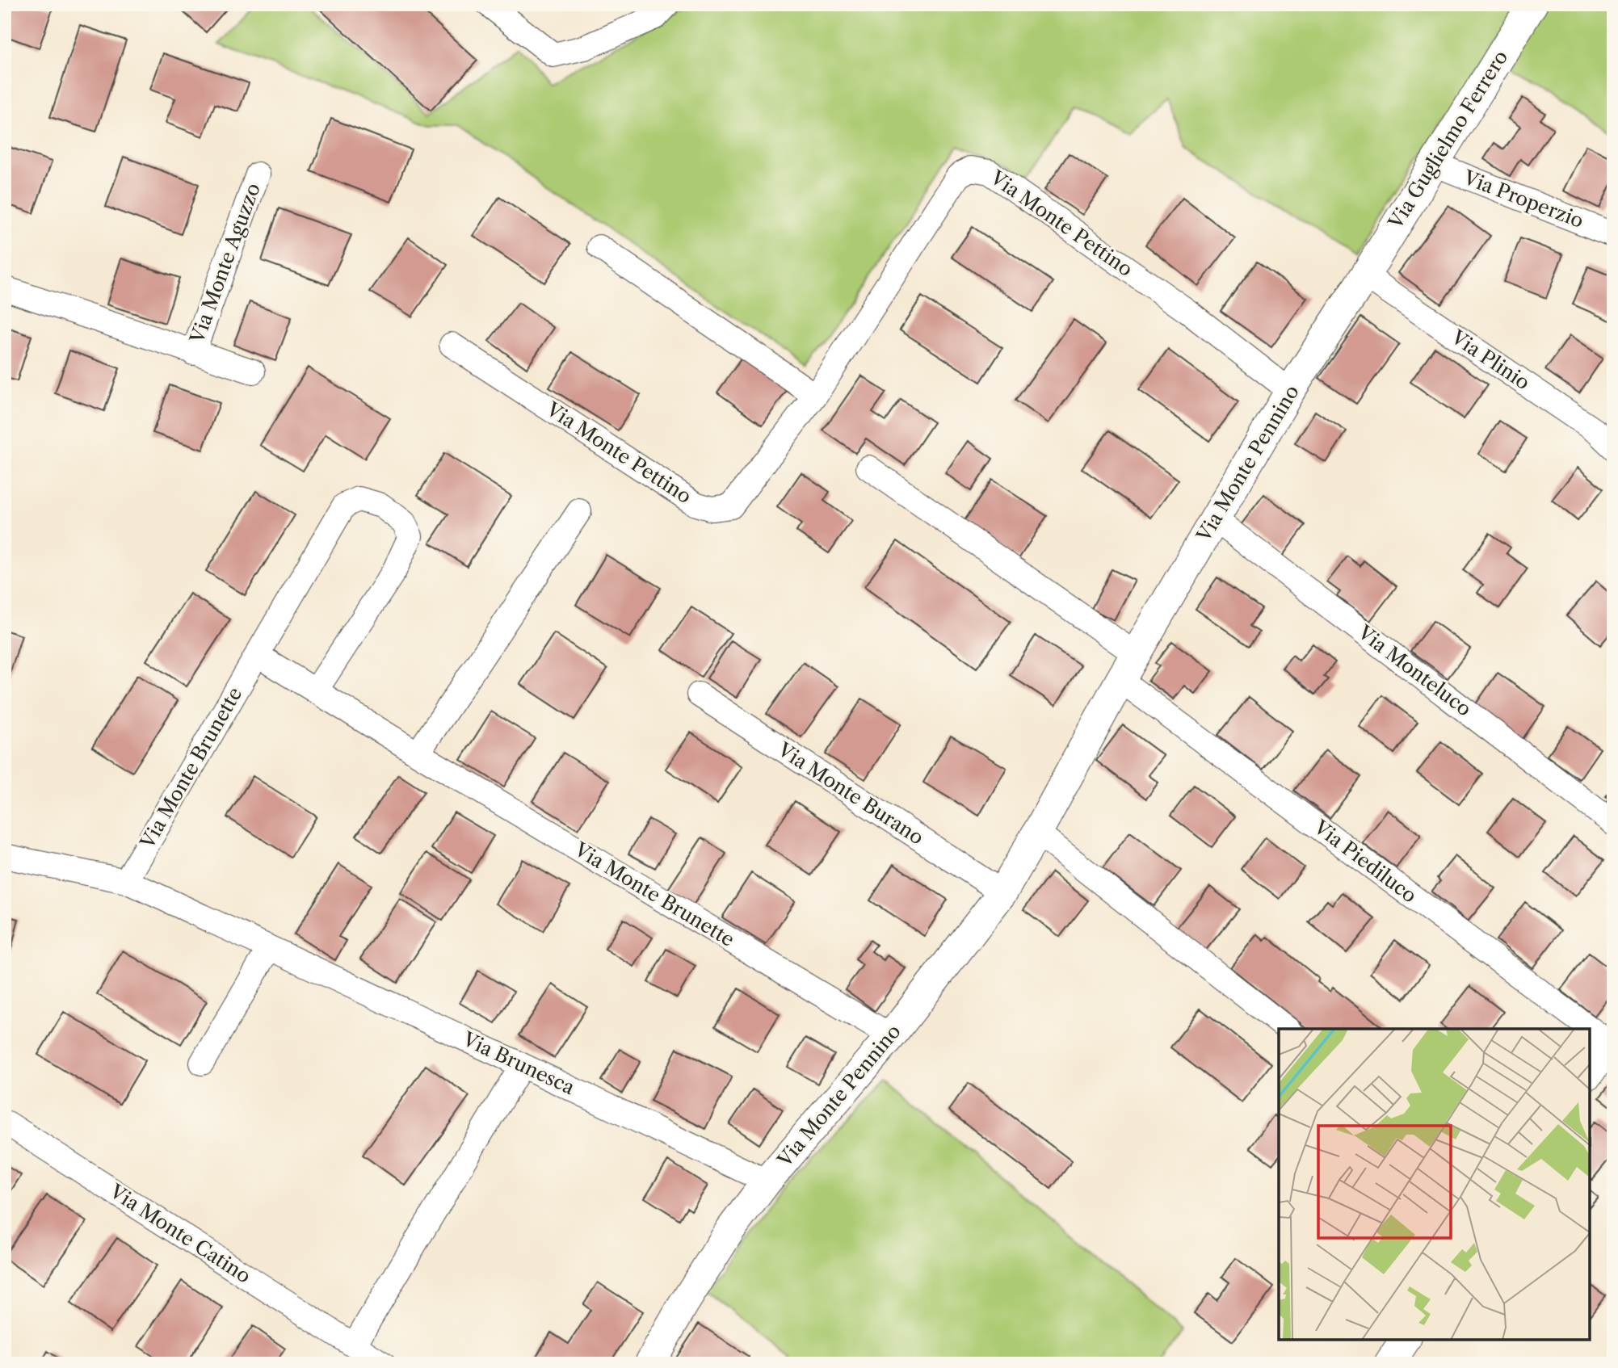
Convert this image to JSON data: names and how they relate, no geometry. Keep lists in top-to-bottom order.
{
  "streets": {
    "street": [
      "Via Guglielmo Ferrero",
      "Via Properzio",
      "Via Monte Pettino",
      "Via Monte Aguzzo",
      "Via Plinio",
      "Via Monte Pennino",
      "Via Monteluco",
      "Via Monte Brunette",
      "Via Monte Burano",
      "Via Piediluco",
      "Via Brunesca",
      "Via Monte Catino"
    ]
  },
  "crossings": [
    ["Via Guglielmo Ferrero", "Via Properzio"],
    ["Via Guglielmo Ferrero", "Via Plinio"],
    ["Via Guglielmo Ferrero", "Via Monte Pennino"],
    ["Via Monte Pettino", "Via Monte Pennino"],
    ["Via Plinio", "Via Monte Pennino"],
    ["Via Monte Pennino", "Via Monteluco"],
    ["Via Monte Pennino", "Via Monte Brunette"],
    ["Via Monte Pennino", "Via Monte Burano"],
    ["Via Monte Pennino", "Via Piediluco"],
    ["Via Monte Pennino", "Via Brunesca"],
    ["Via Monte Brunette", "Via Brunesca"]
  ]
}
